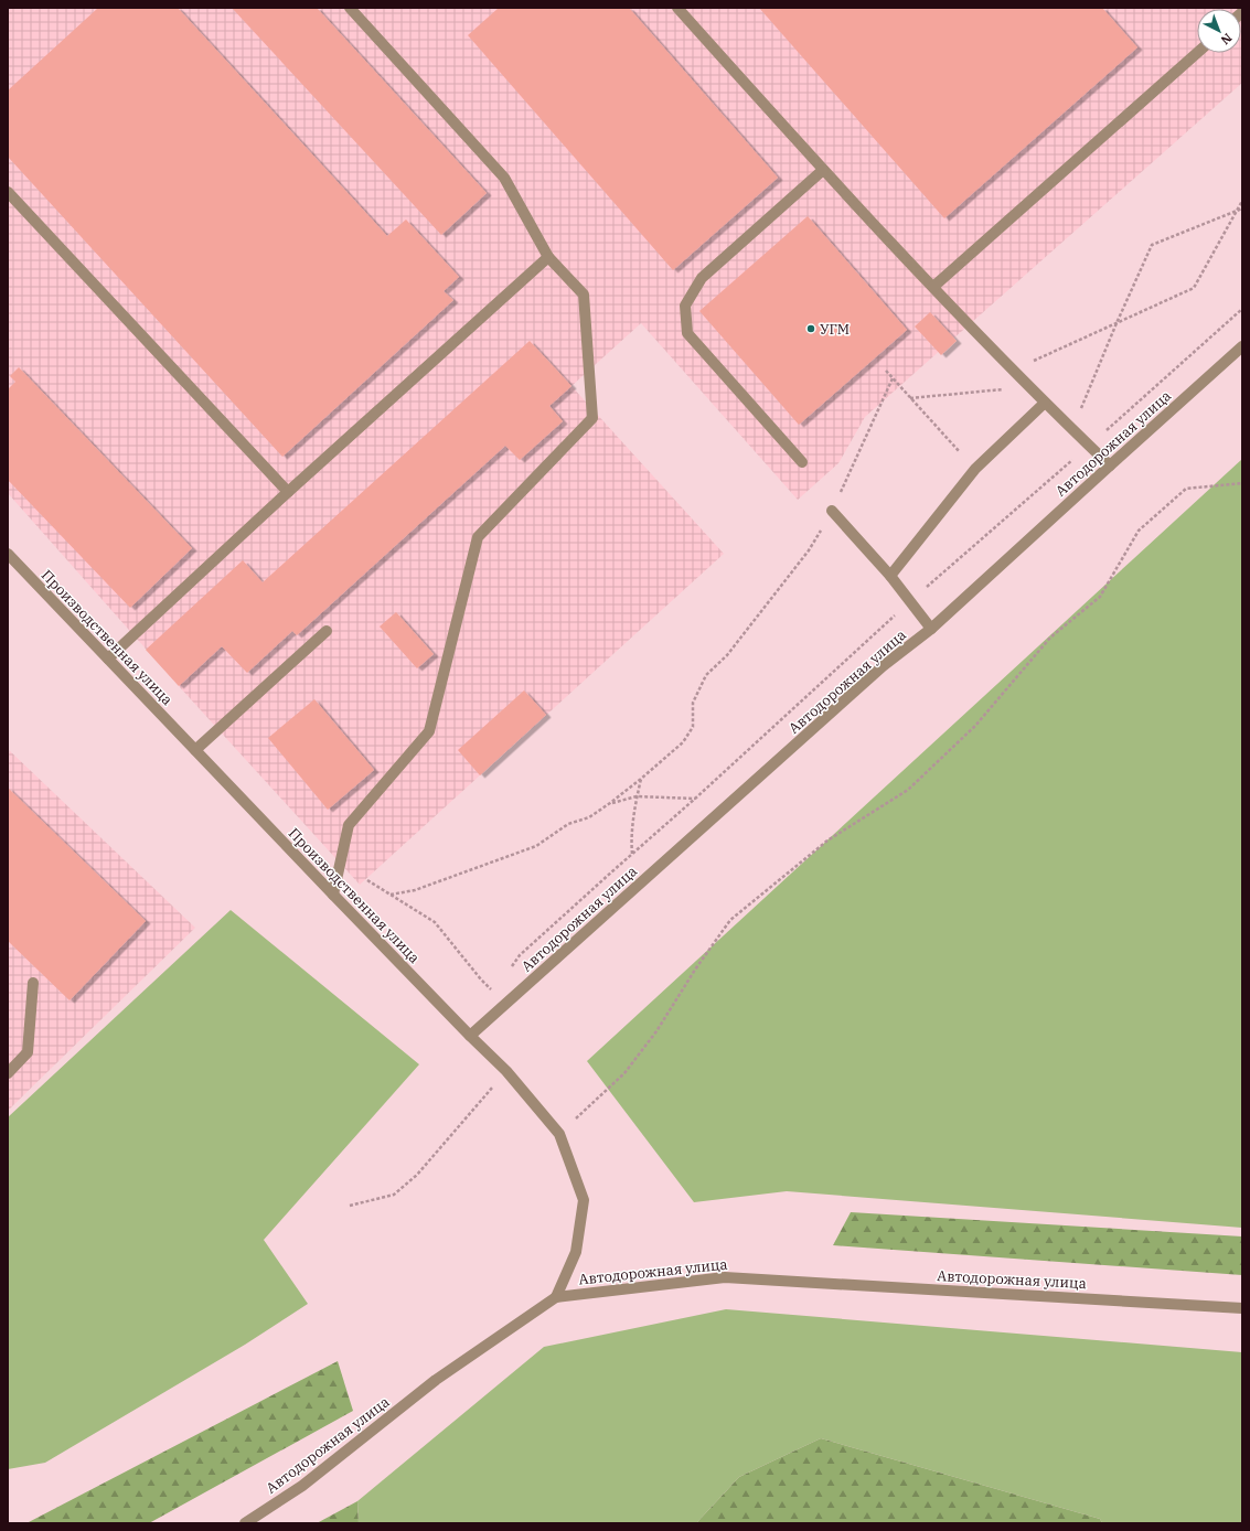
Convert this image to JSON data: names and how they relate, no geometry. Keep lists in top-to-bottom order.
{
  "streets": {
    "street": ["Автодорожная улица", "Производственная улица"]
  },
  "crossings": [
    ["Автодорожная улица", "Производственная улица"]
  ],
  "places": ["УГМ"],
  "north": "bottom right"
}
